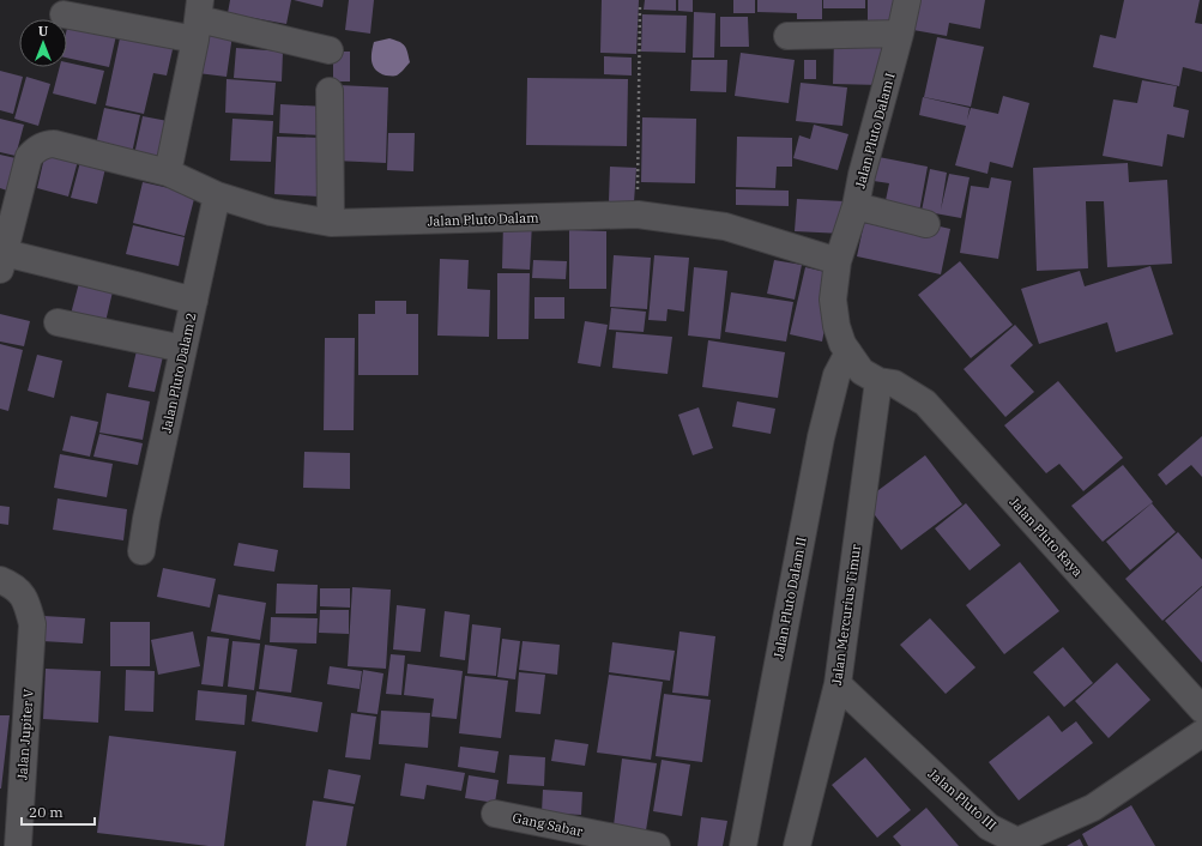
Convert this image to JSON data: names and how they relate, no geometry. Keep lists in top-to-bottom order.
{
  "streets": {
    "street": [
      "Jalan Pluto Dalam I",
      "Jalan Pluto Dalam",
      "Jalan Pluto Dalam 2",
      "Jalan Pluto Raya",
      "Jalan Pluto Dalam II",
      "Jalan Mercurius Timur",
      "Jalan Jupiter V",
      "Jalan Pluto III",
      "Gang Sabar"
    ]
  },
  "crossings": [
    ["Jalan Pluto Dalam I", "Jalan Pluto Dalam"],
    ["Jalan Pluto Dalam", "Jalan Pluto Dalam 2"],
    ["Jalan Pluto Raya", "Jalan Mercurius Timur"],
    ["Jalan Mercurius Timur", "Jalan Pluto III"]
  ],
  "scale_bar": "20 m",
  "north": "top"
}
